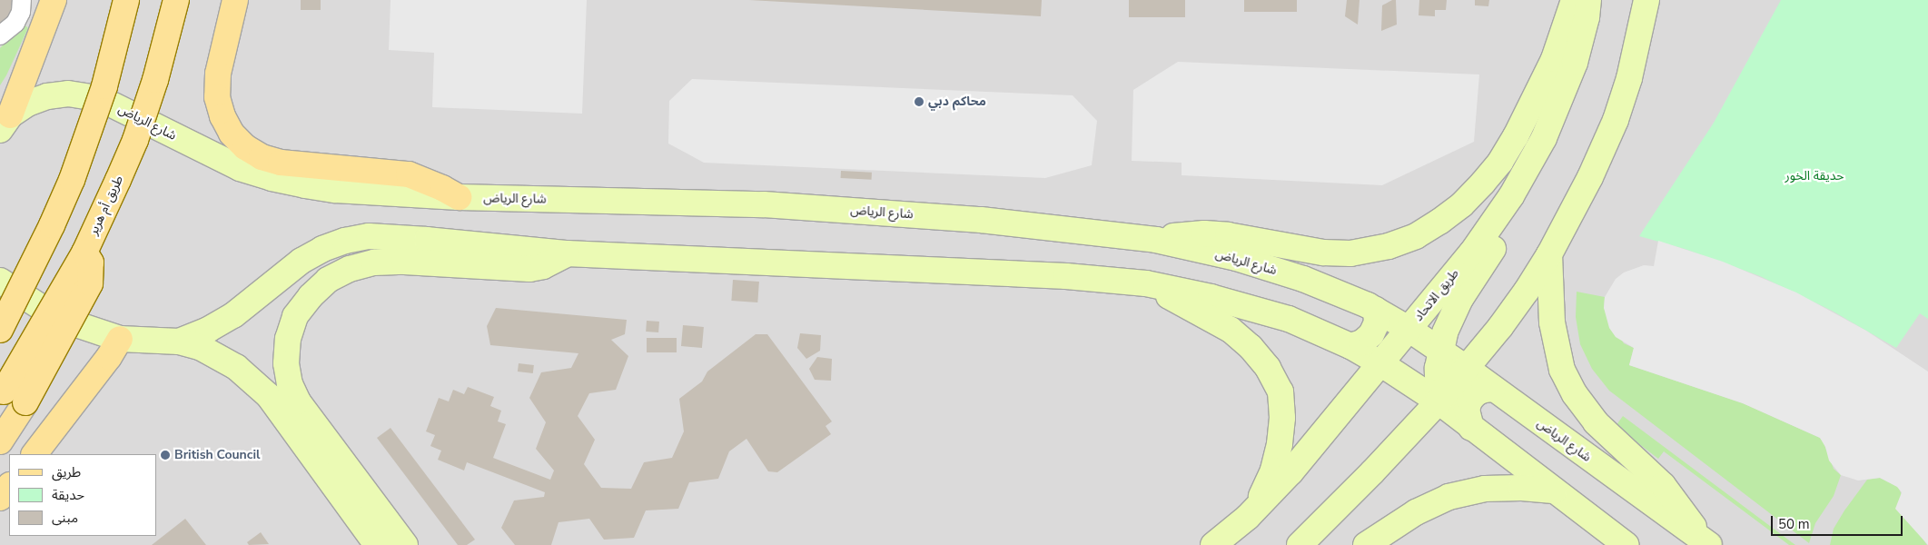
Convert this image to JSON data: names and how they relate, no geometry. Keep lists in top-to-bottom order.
{
  "streets": {
    "main road": ["شارع الرياض", "طريق أم هرير", "طريق الاتحاد"]
  },
  "crossings": [
    ["شارع الرياض", "طريق الاتحاد"]
  ],
  "parks": ["حديقة الخور"],
  "places": ["محاكم دبي", "British Council"],
  "legend": ["طريق", "حديقة", "مبنى"],
  "scale_bar": "50 m"
}
